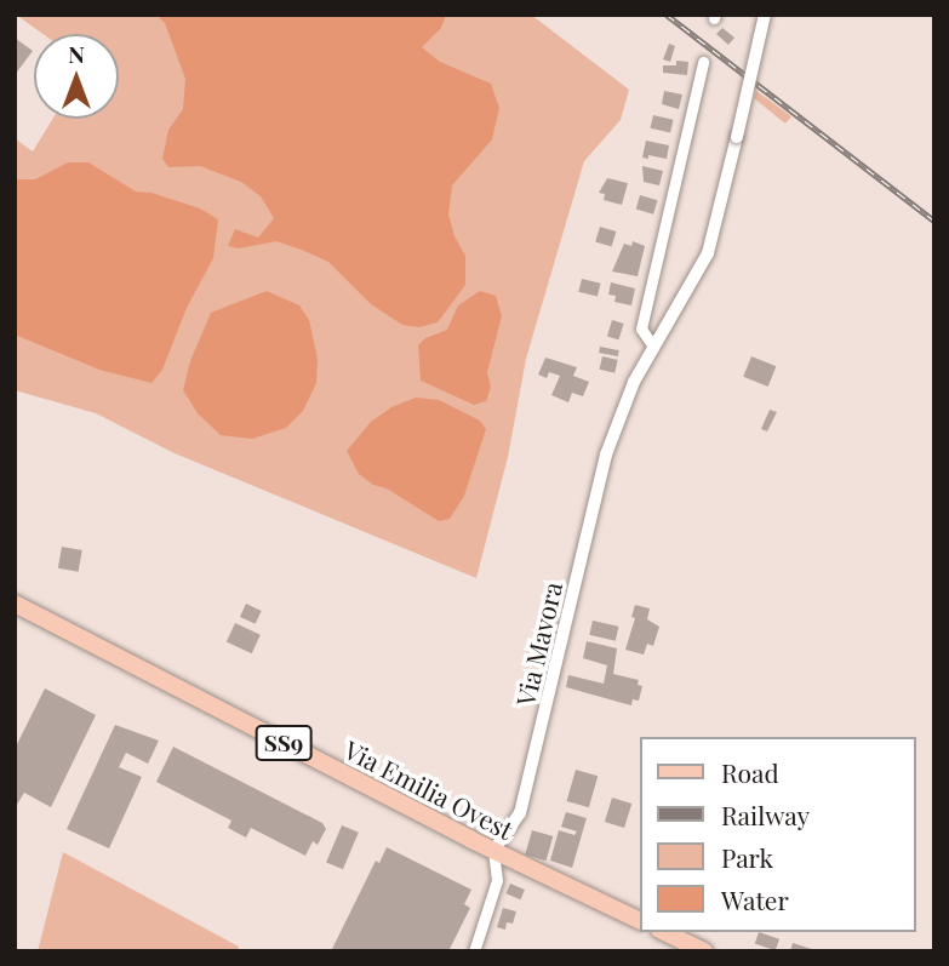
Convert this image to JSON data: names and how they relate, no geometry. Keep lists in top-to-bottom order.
{
  "streets": {
    "main road": ["SS9", "Via Emilia Ovest"],
    "street": ["Via Mavora"]
  },
  "crossings": [
    ["Via Mavora", "Via Emilia Ovest"]
  ],
  "legend": [
    "Road",
    "Railway",
    "Park",
    "Water"
  ],
  "north": "top"
}
